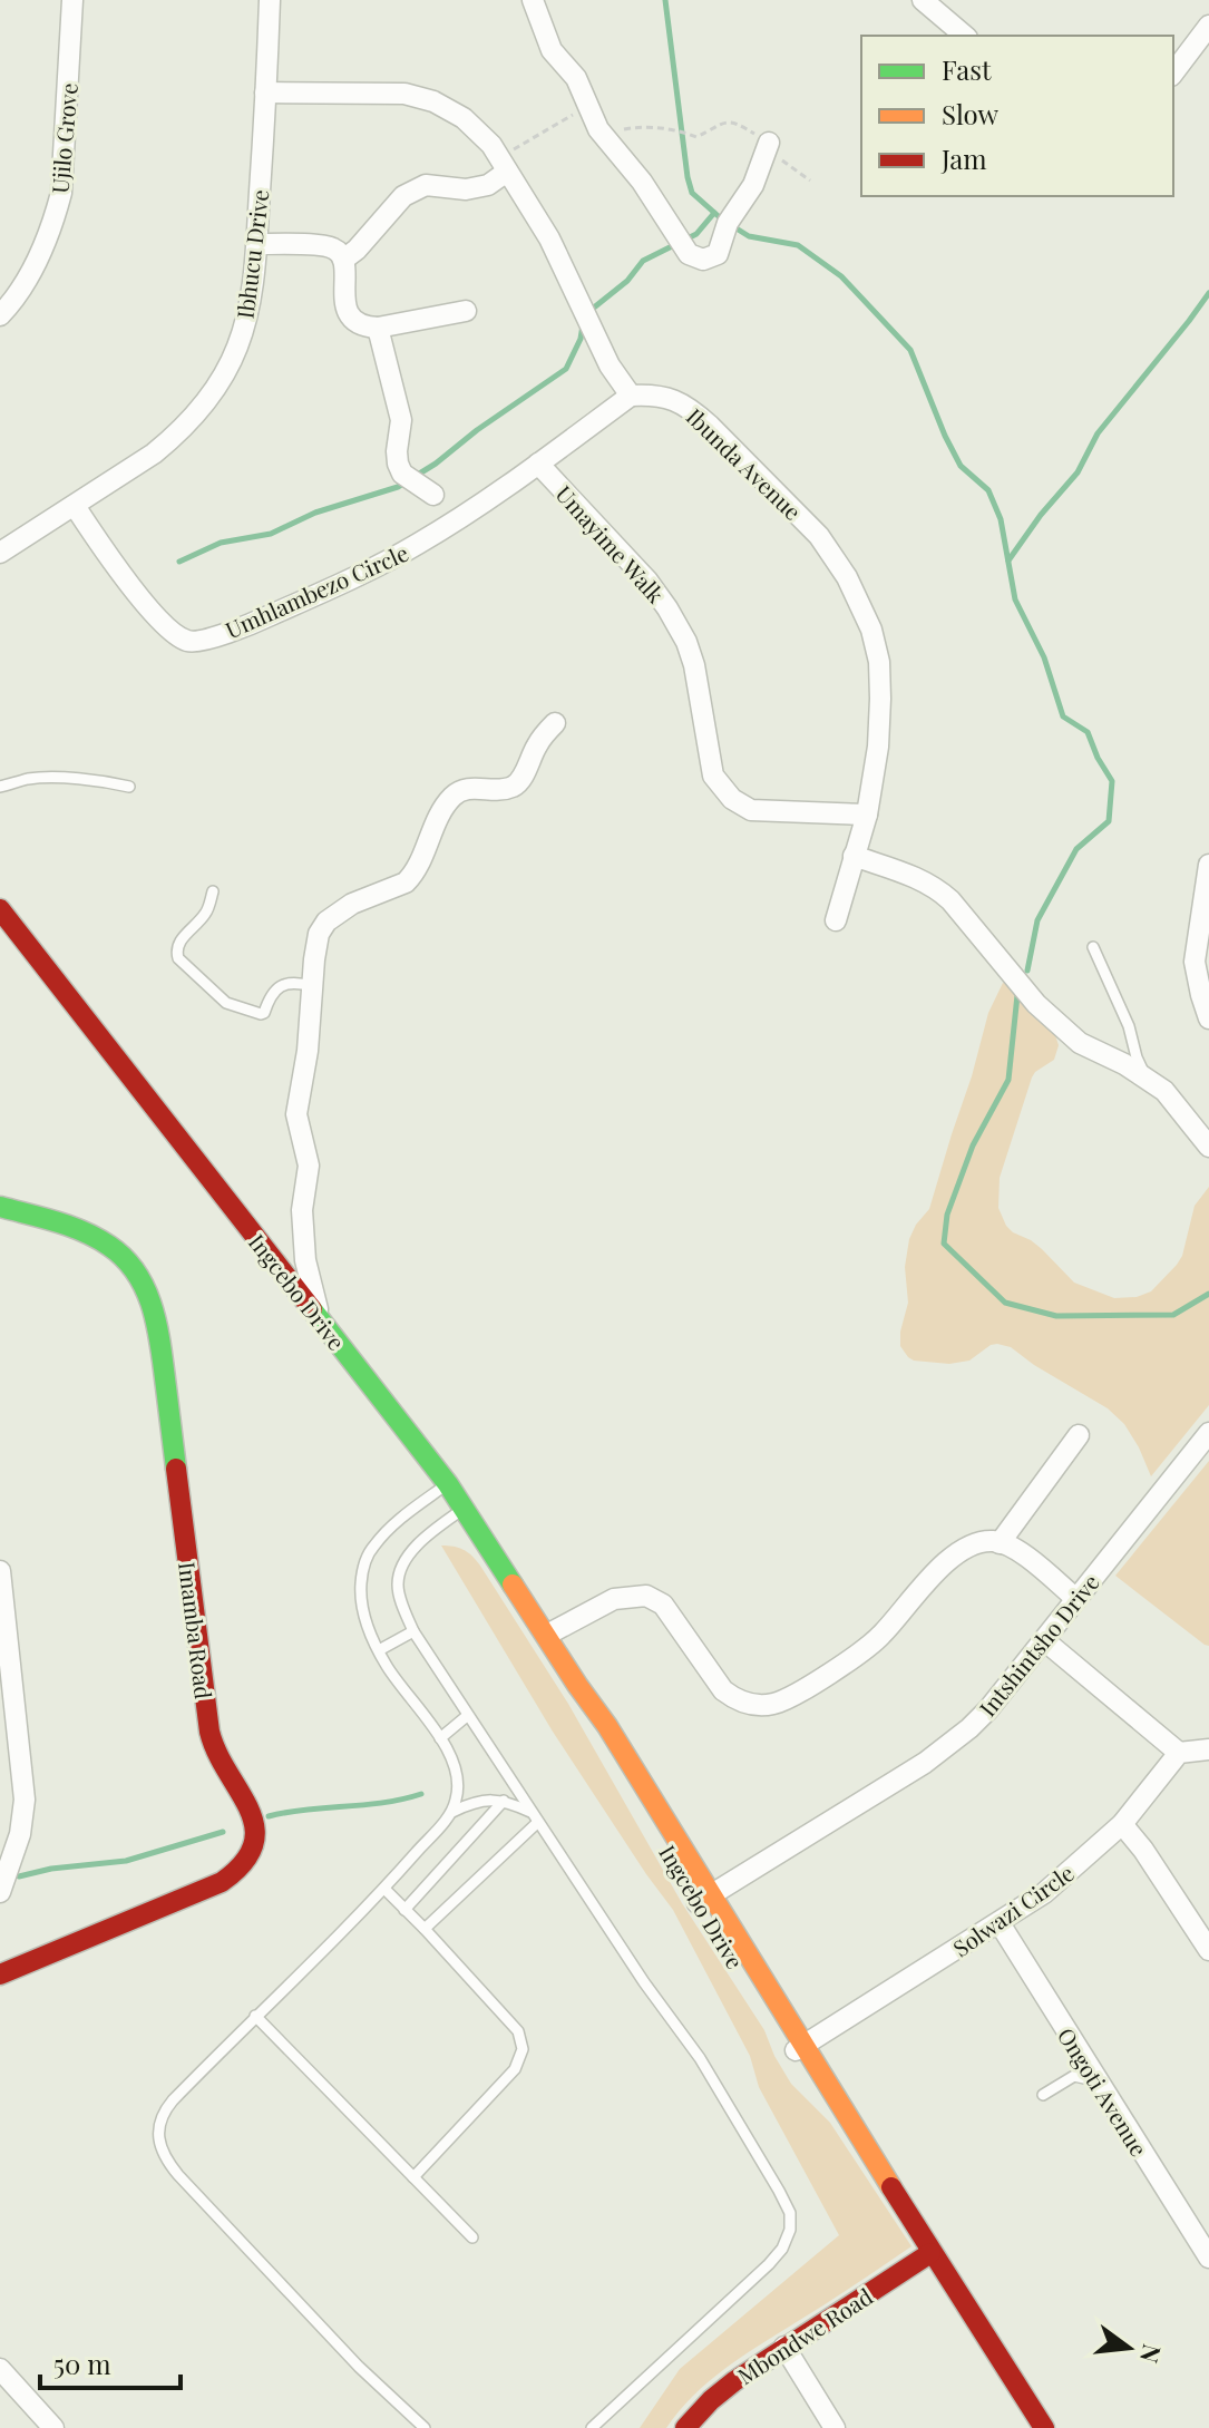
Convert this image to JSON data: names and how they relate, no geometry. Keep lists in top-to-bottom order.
{
  "streets": {
    "main road": ["Ingcebo Drive", "Imamba Road", "Mbondwe Road"],
    "street": [
      "Ujilo Grove",
      "Ibhucu Drive",
      "Ibunda Avenue",
      "Umayime Walk",
      "Umhlambezo Circle",
      "Intshintsho Drive",
      "Solwazi Circle",
      "Ongoti Avenue"
    ]
  },
  "crossings": [
    ["Ibhucu Drive", "Umhlambezo Circle"],
    ["Ibunda Avenue", "Umayime Walk"],
    ["Ibunda Avenue", "Umhlambezo Circle"],
    ["Umayime Walk", "Umhlambezo Circle"],
    ["Ingcebo Drive", "Intshintsho Drive"],
    ["Ingcebo Drive", "Solwazi Circle"],
    ["Ingcebo Drive", "Mbondwe Road"],
    ["Solwazi Circle", "Ongoti Avenue"]
  ],
  "legend": ["Fast", "Slow", "Jam"],
  "scale_bar": "50 m",
  "north": "right"
}
